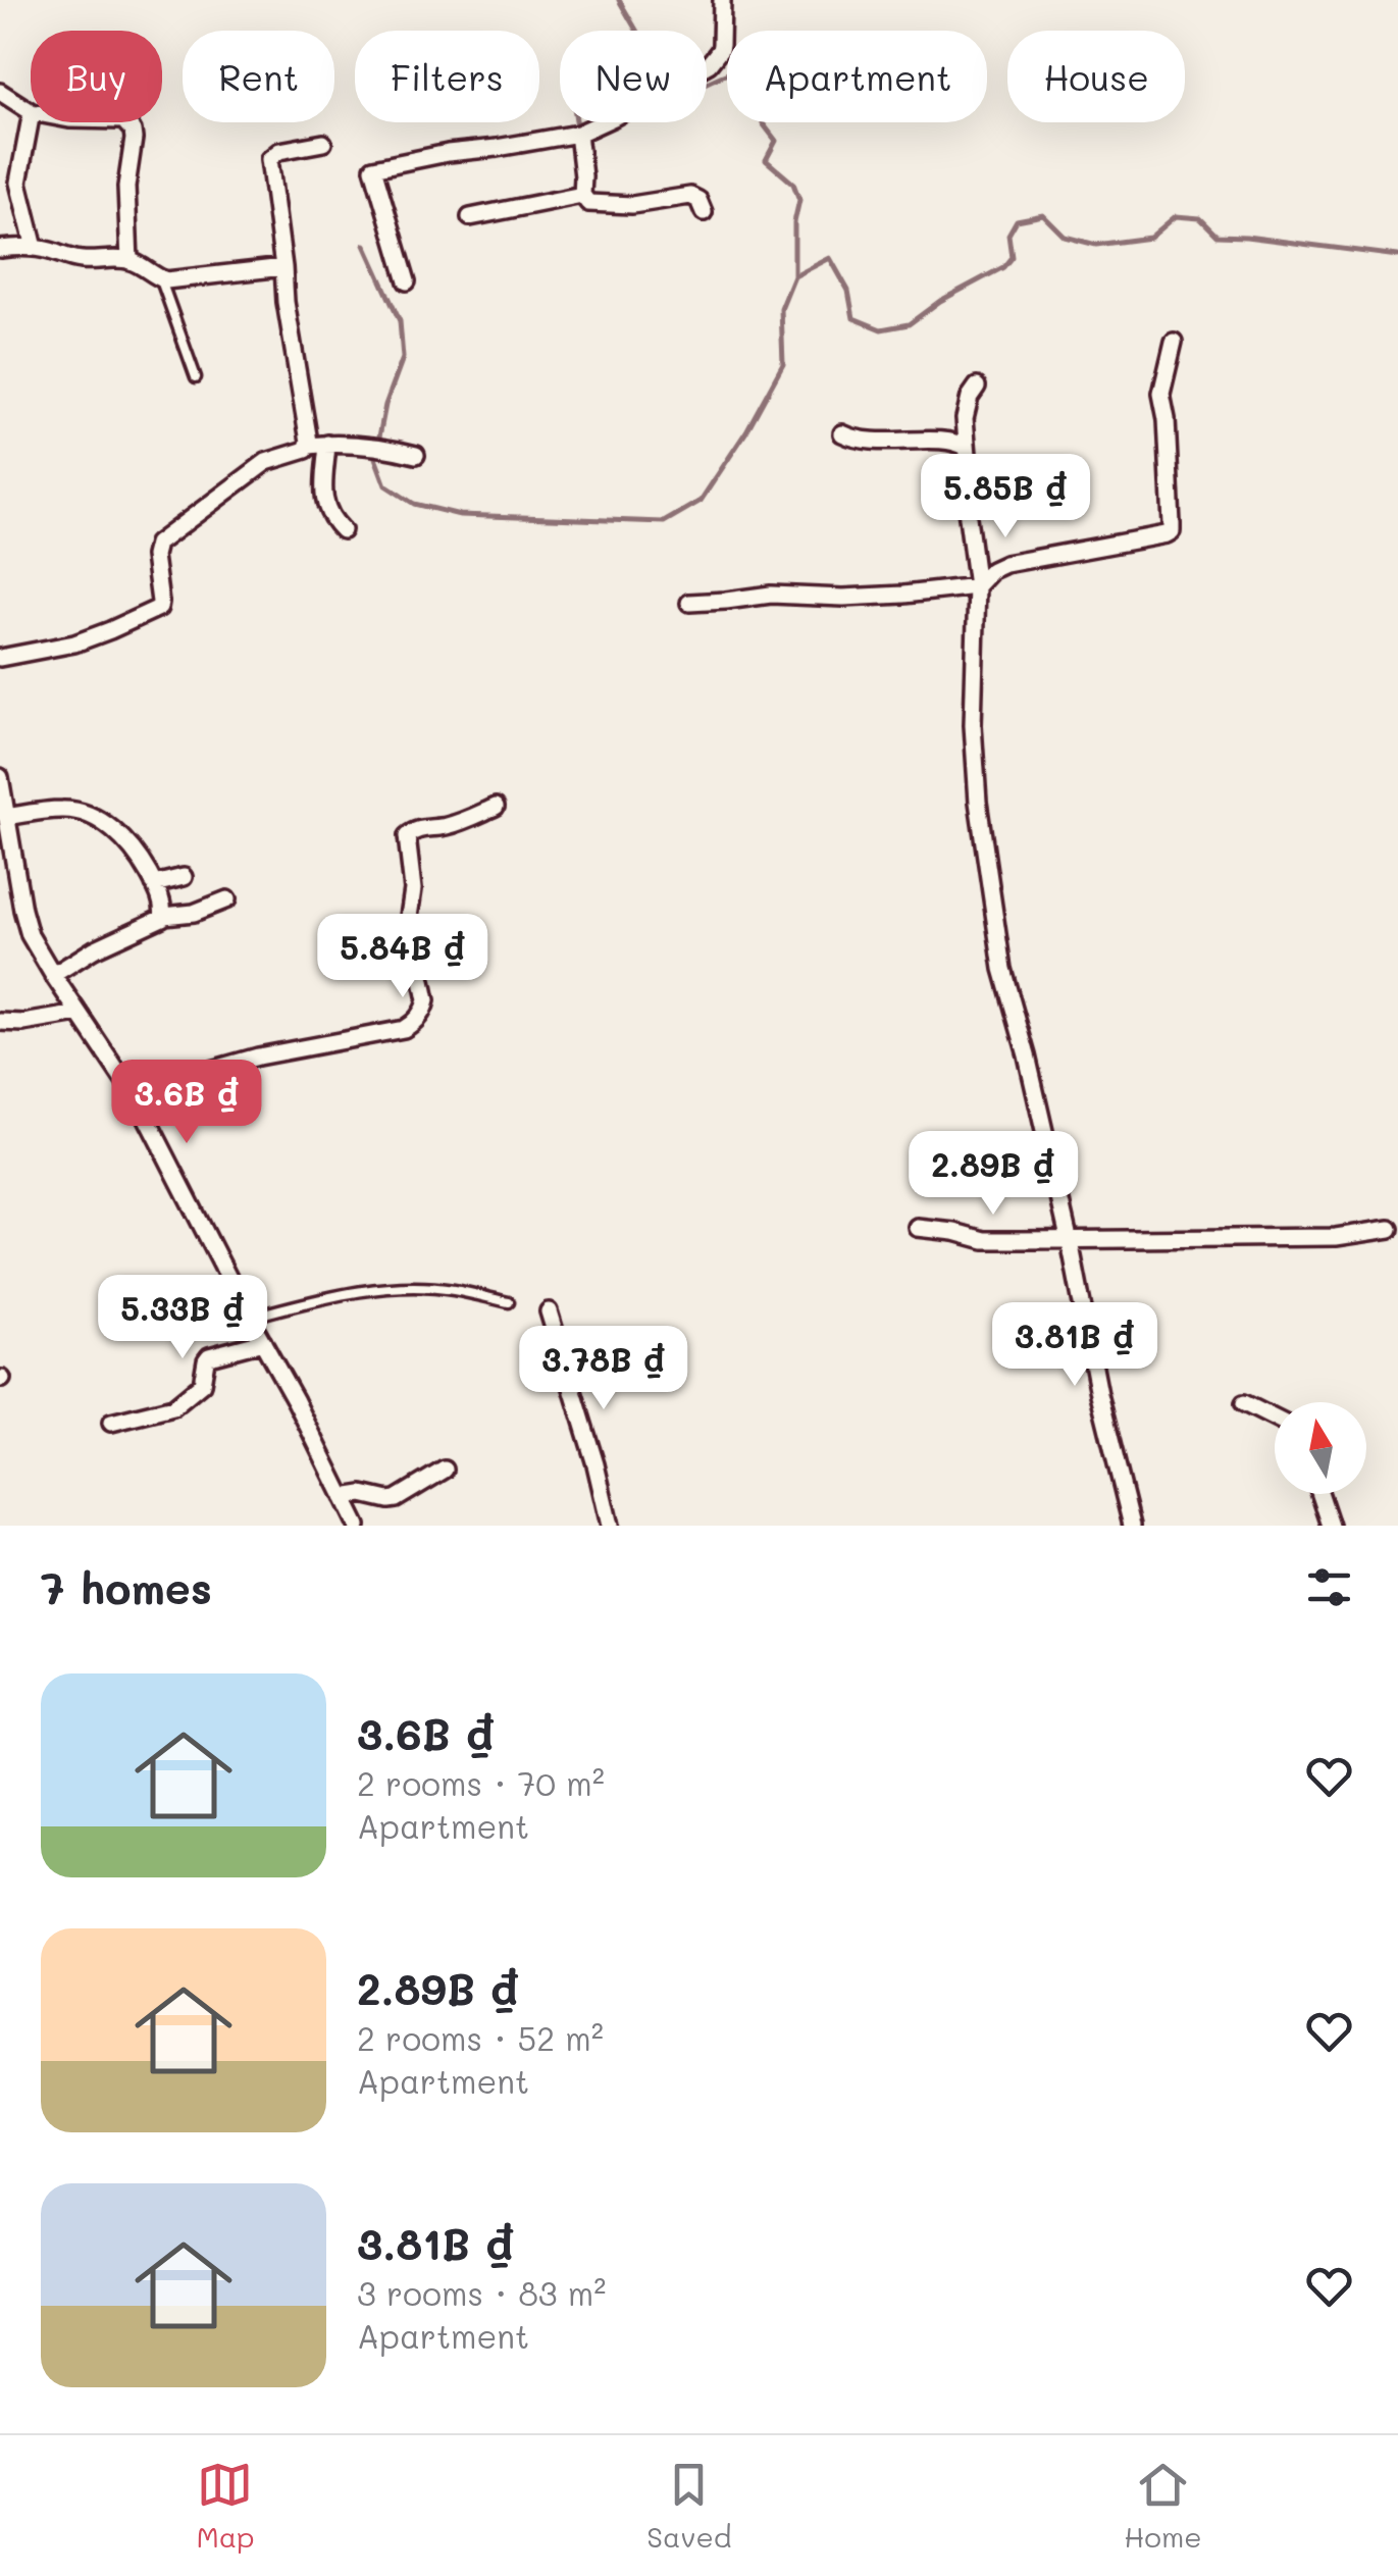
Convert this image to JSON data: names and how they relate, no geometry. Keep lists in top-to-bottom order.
{
  "north": "top",
  "page": {
    "chip": [
      "Buy",
      "Rent",
      "Filters",
      "New",
      "Apartment",
      "House"
    ],
    "price": [
      "5.85B ₫",
      "5.84B ₫",
      "3.6B ₫",
      "2.89B ₫",
      "5.33B ₫",
      "3.81B ₫",
      "3.78B ₫"
    ],
    "heading": "7 homes",
    "list": [
      {
        "name": "3.6B ₫",
        "note": "2 rooms · 70 m² · Apartment"
      },
      {
        "name": "2.89B ₫",
        "note": "2 rooms · 52 m² · Apartment"
      },
      {
        "name": "3.81B ₫",
        "note": "3 rooms · 83 m² · Apartment"
      }
    ],
    "tabs": ["Map", "Saved", "Home"]
  }
}
